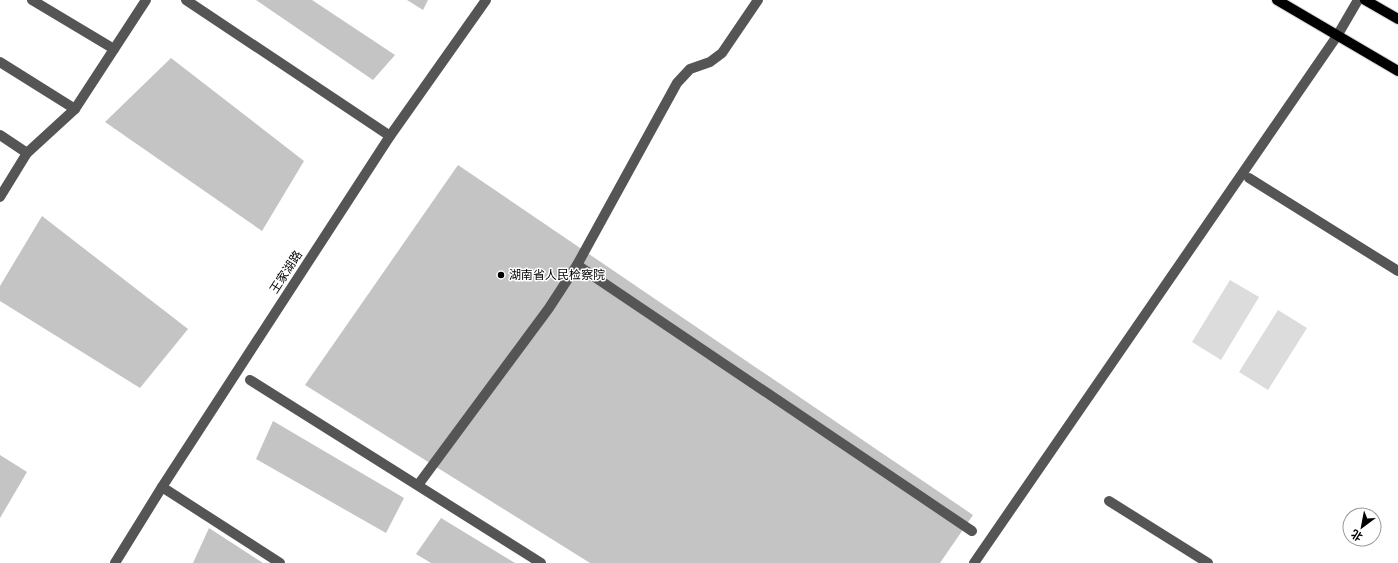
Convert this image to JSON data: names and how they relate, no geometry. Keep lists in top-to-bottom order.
{
  "streets": {
    "street": ["王家湖路"]
  },
  "places": ["湖南省人民检察院"],
  "north": "bottom left"
}
